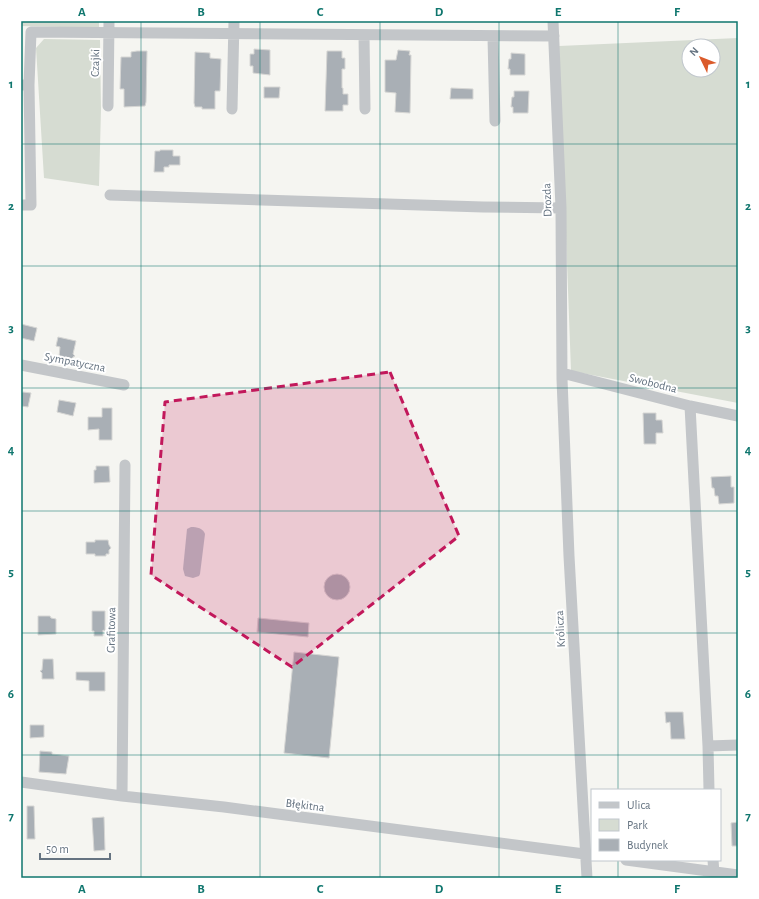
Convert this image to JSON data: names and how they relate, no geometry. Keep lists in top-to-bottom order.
{
  "streets": {
    "street": [
      "Czajki",
      "Drozda",
      "Sympatyczna",
      "Swobodna",
      "Królicza",
      "Grafitowa",
      "Błękitna"
    ]
  },
  "crossings": [
    ["Drozda", "Swobodna"],
    ["Drozda", "Królicza"],
    ["Swobodna", "Królicza"],
    ["Królicza", "Błękitna"],
    ["Grafitowa", "Błękitna"]
  ],
  "legend": ["Ulica", "Park", "Budynek"],
  "scale_bar": "50 m",
  "north": "top left",
  "grid": {
    "columns": [
      "A",
      "B",
      "C",
      "D",
      "E",
      "F"
    ],
    "rows": [
      "1",
      "2",
      "3",
      "4",
      "5",
      "6",
      "7"
    ]
  }
}
